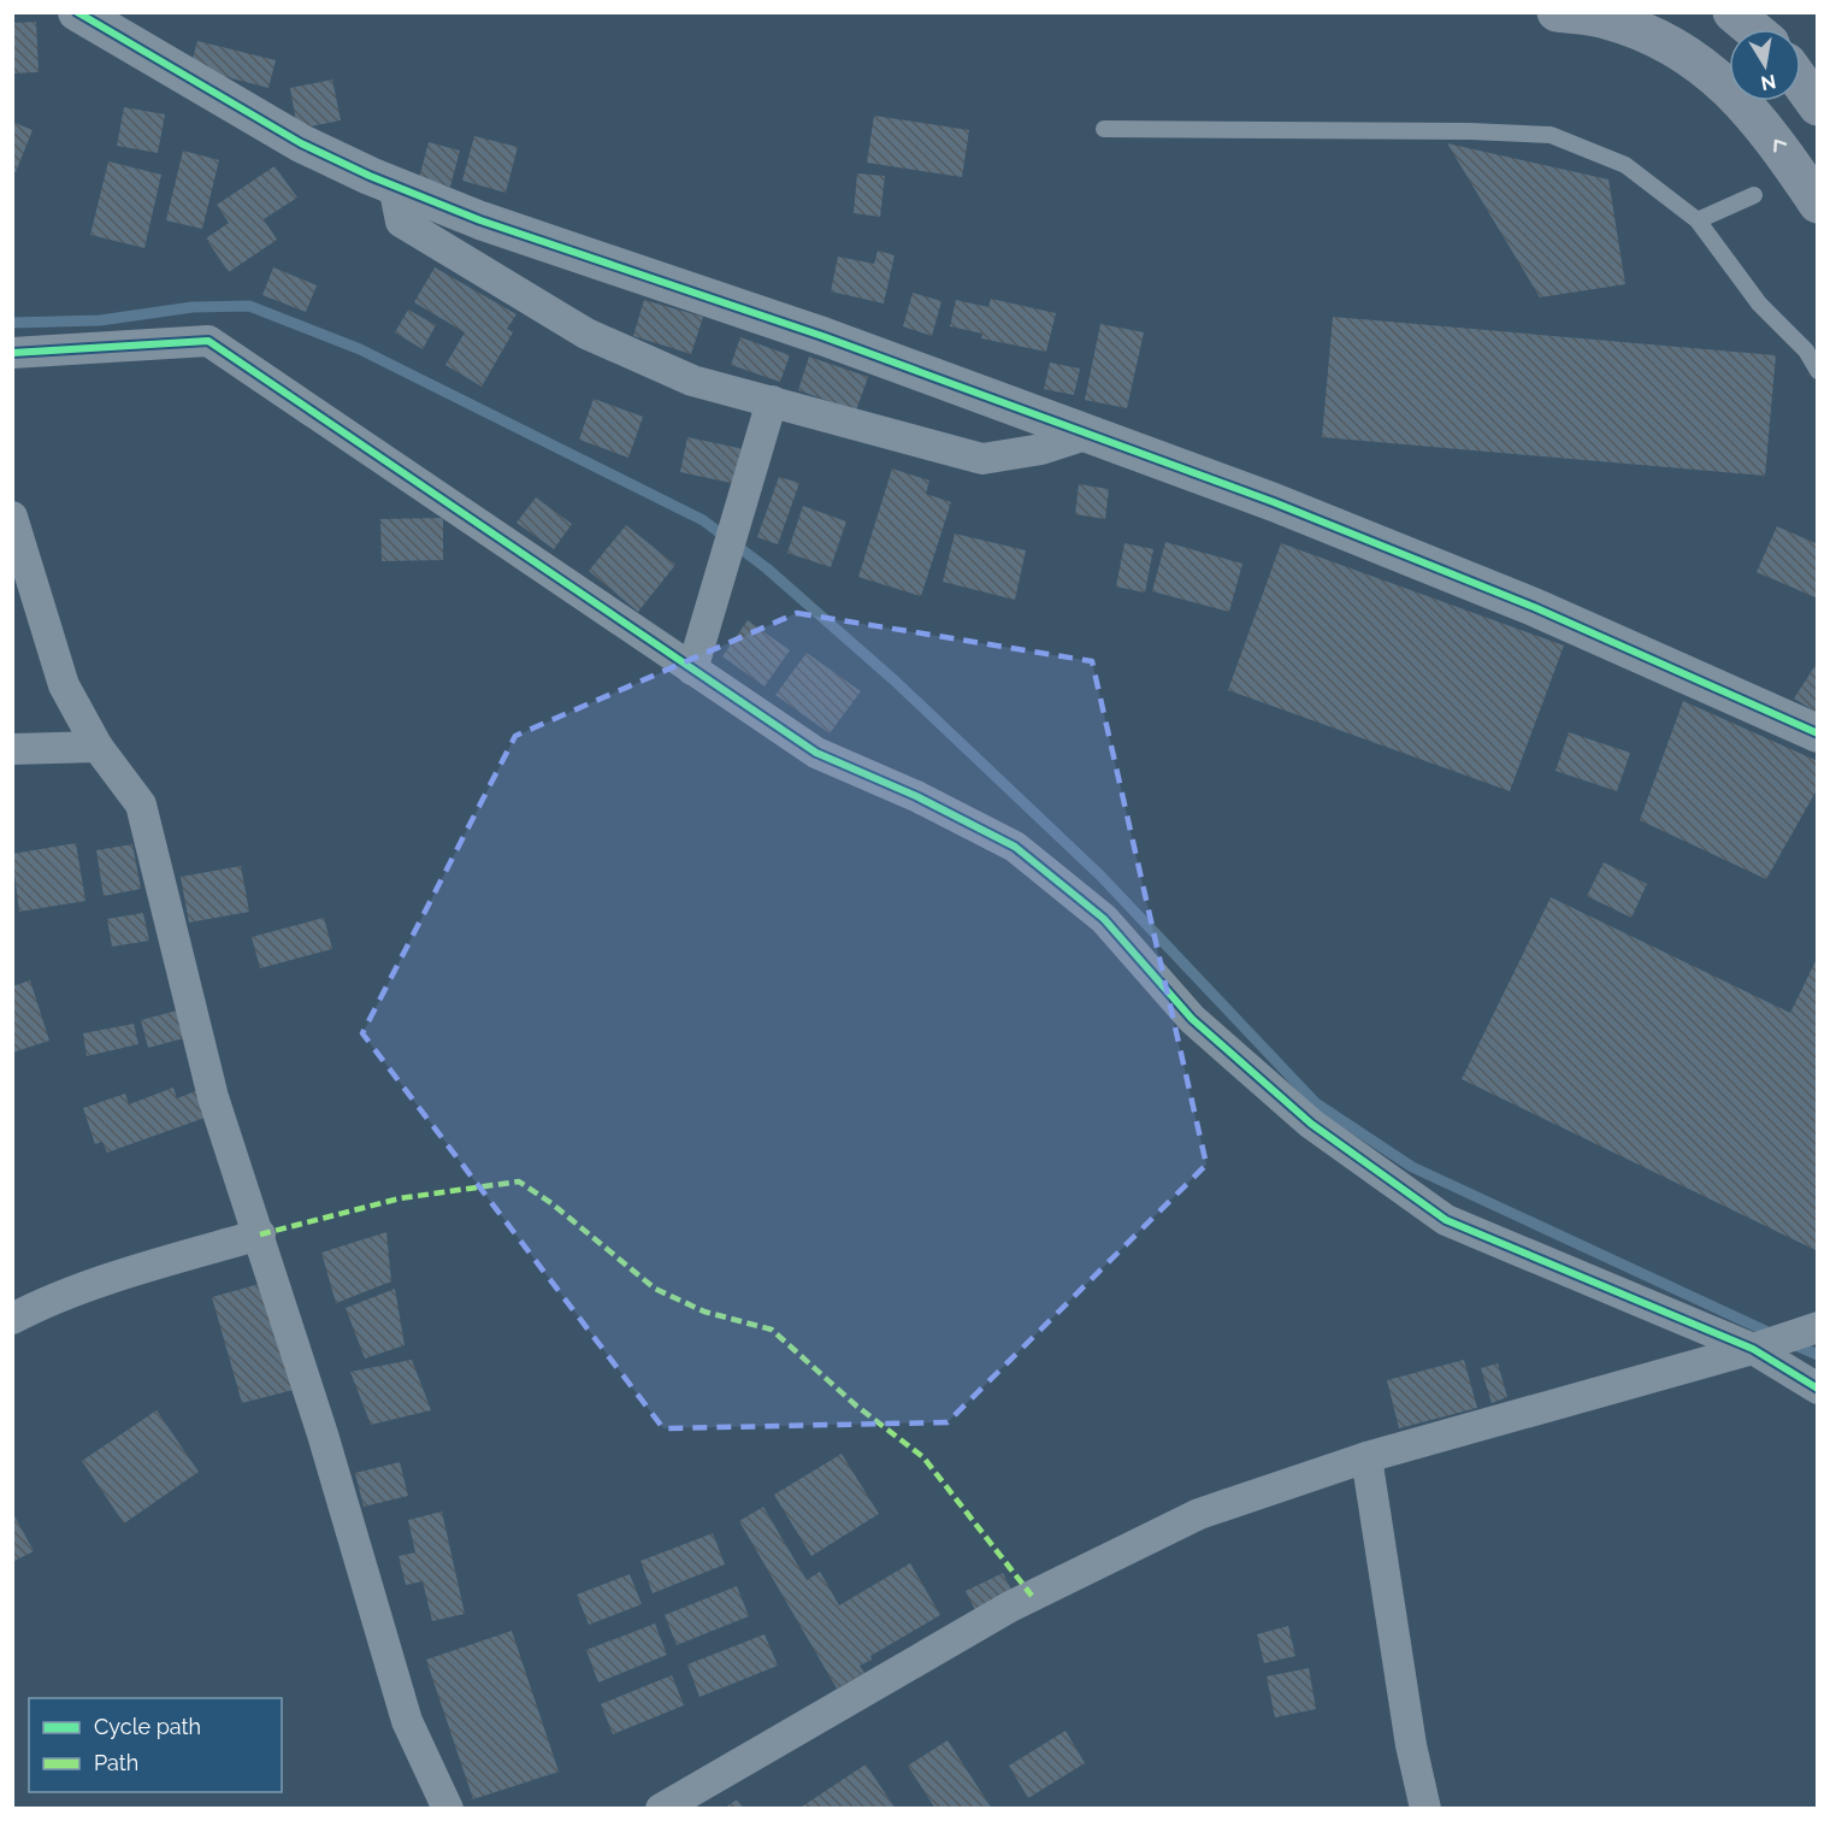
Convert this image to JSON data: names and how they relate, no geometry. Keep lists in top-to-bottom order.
{
  "legend": ["Cycle path", "Path"],
  "north": "bottom"
}
